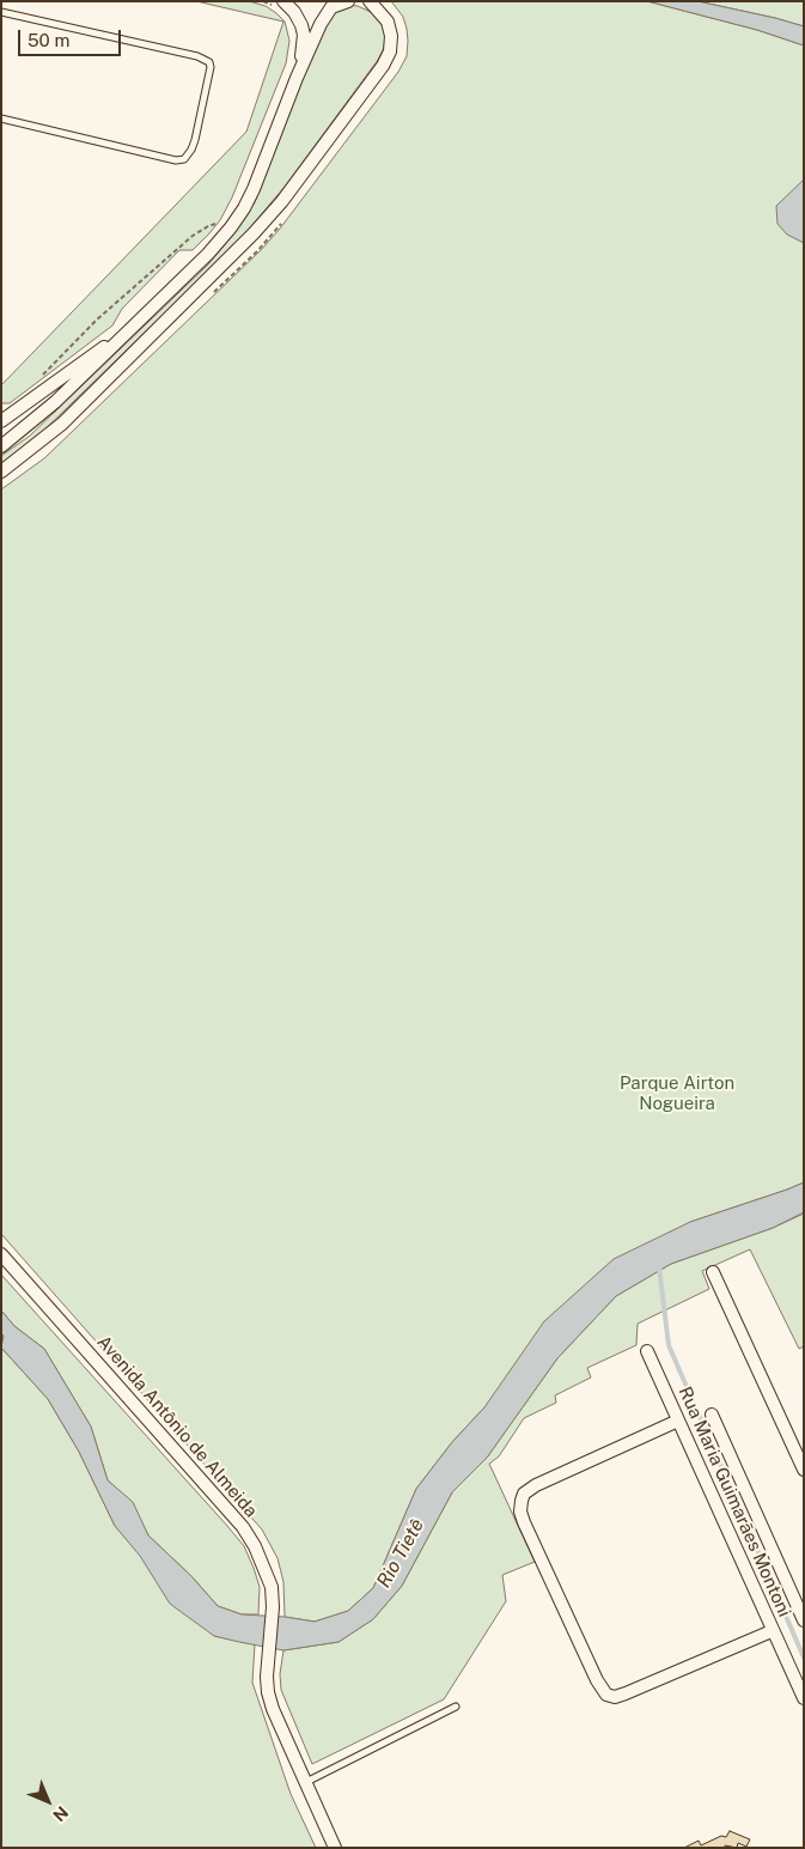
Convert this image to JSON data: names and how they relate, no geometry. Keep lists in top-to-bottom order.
{
  "streets": {
    "street": ["Avenida Antônio de Almeida", "Rua Maria Guimarães Montoni"]
  },
  "water": ["Rio Tietê"],
  "parks": ["Parque Airton Nogueira"],
  "scale_bar": "50 m",
  "north": "bottom right"
}
